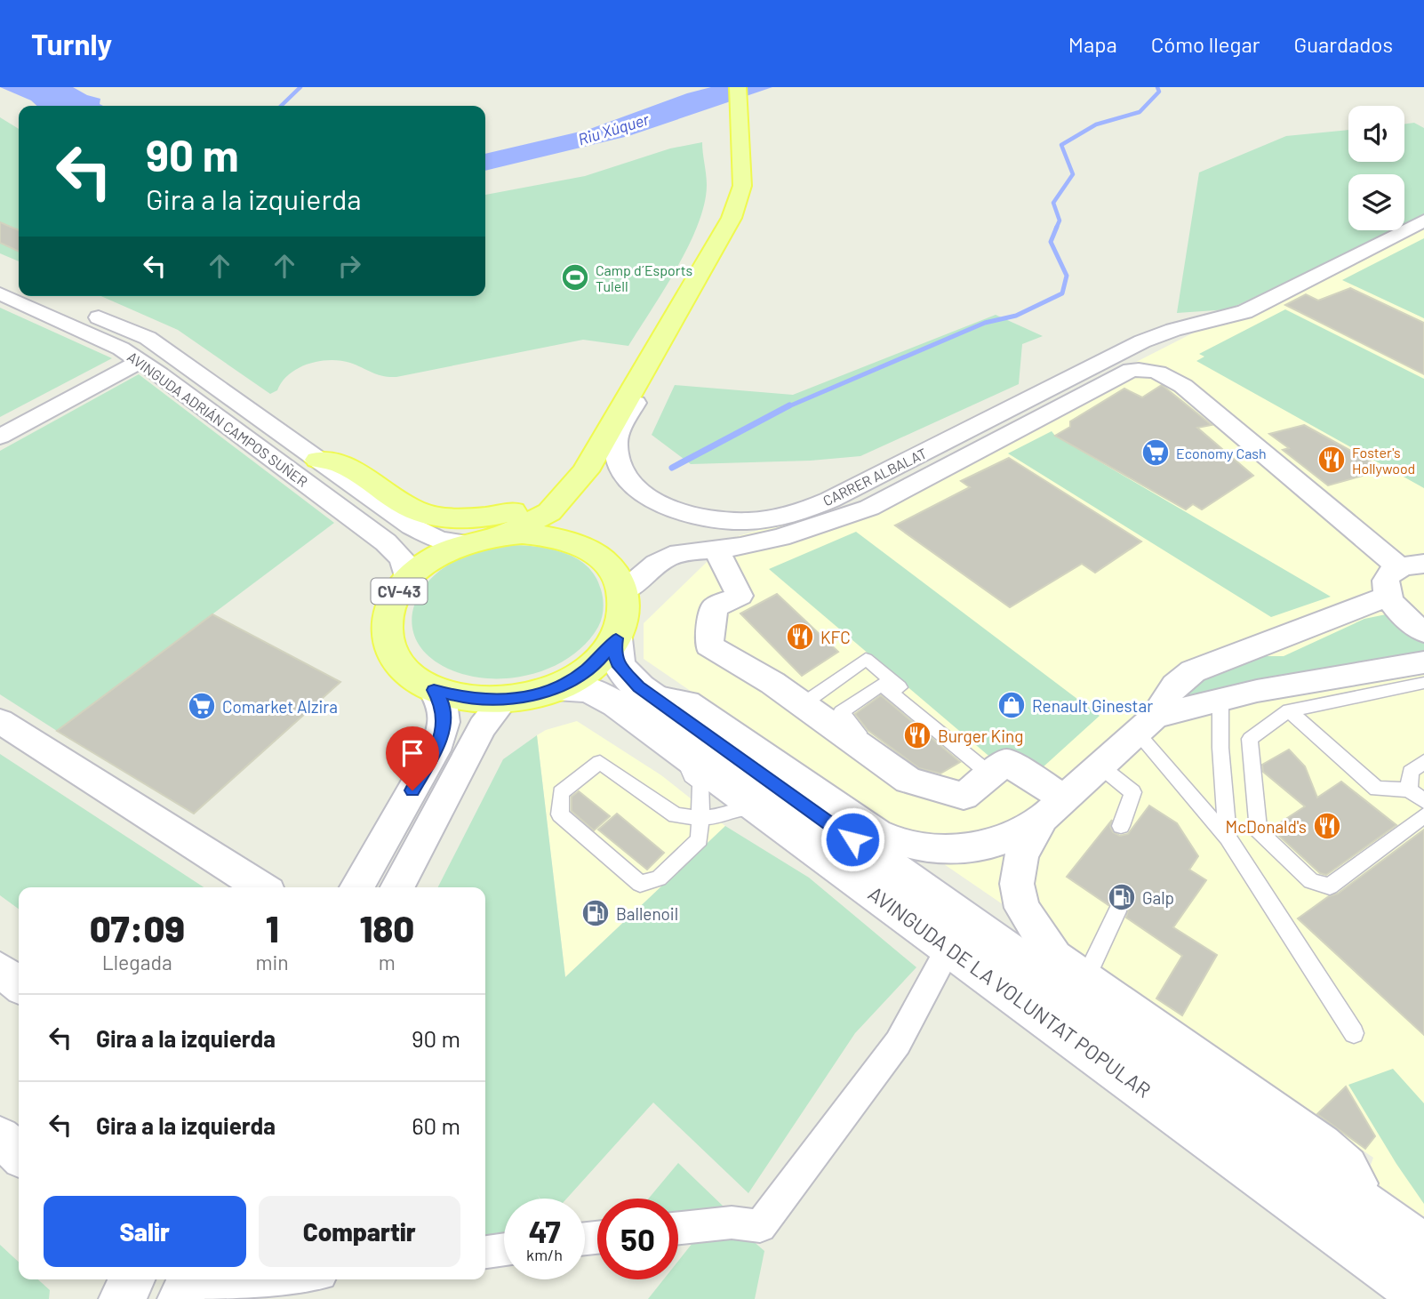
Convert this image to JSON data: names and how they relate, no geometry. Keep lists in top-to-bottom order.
{
  "streets": {
    "main road": ["CV-43", "AVINGUDA DE LA VOLUNTAT POPULAR"],
    "street": ["AVINGUDA ADRIÁN CAMPOS SUÑER", "CARRER ALBALAT"]
  },
  "crossings": [
    ["AVINGUDA ADRIÁN CAMPOS SUÑER", "CARRER ALBALAT"],
    ["AVINGUDA ADRIÁN CAMPOS SUÑER", "CV-43"],
    ["AVINGUDA ADRIÁN CAMPOS SUÑER", "AVINGUDA DE LA VOLUNTAT POPULAR"],
    ["CARRER ALBALAT", "CV-43"],
    ["CARRER ALBALAT", "AVINGUDA DE LA VOLUNTAT POPULAR"],
    ["CV-43", "AVINGUDA DE LA VOLUNTAT POPULAR"]
  ],
  "water": ["Riu Xúquer"],
  "places": {
    "sports": ["Camp d´Esports Tulell"],
    "supermarket": ["Economy Cash", "Comarket Alzira"],
    "restaurant": [
      "Foster's Hollywood",
      "KFC",
      "Burger King",
      "McDonald's"
    ],
    "shop": ["Renault Ginestar"],
    "fuel station": ["Galp", "Ballenoil"]
  },
  "page": {
    "header": "Turnly",
    "nav": ["Mapa", "Cómo llegar", "Guardados"],
    "turn": ["90 m", "Gira a la izquierda"],
    "eta": [
      "07:09",
      "Llegada",
      "1",
      "min",
      "180",
      "m"
    ],
    "list": [
      {
        "name": "Gira a la izquierda",
        "value": "90 m"
      },
      {
        "name": "Gira a la izquierda",
        "value": "60 m"
      }
    ],
    "buttons": ["Salir", "Compartir"],
    "speed": "47 km/h",
    "limit": "50"
  }
}
